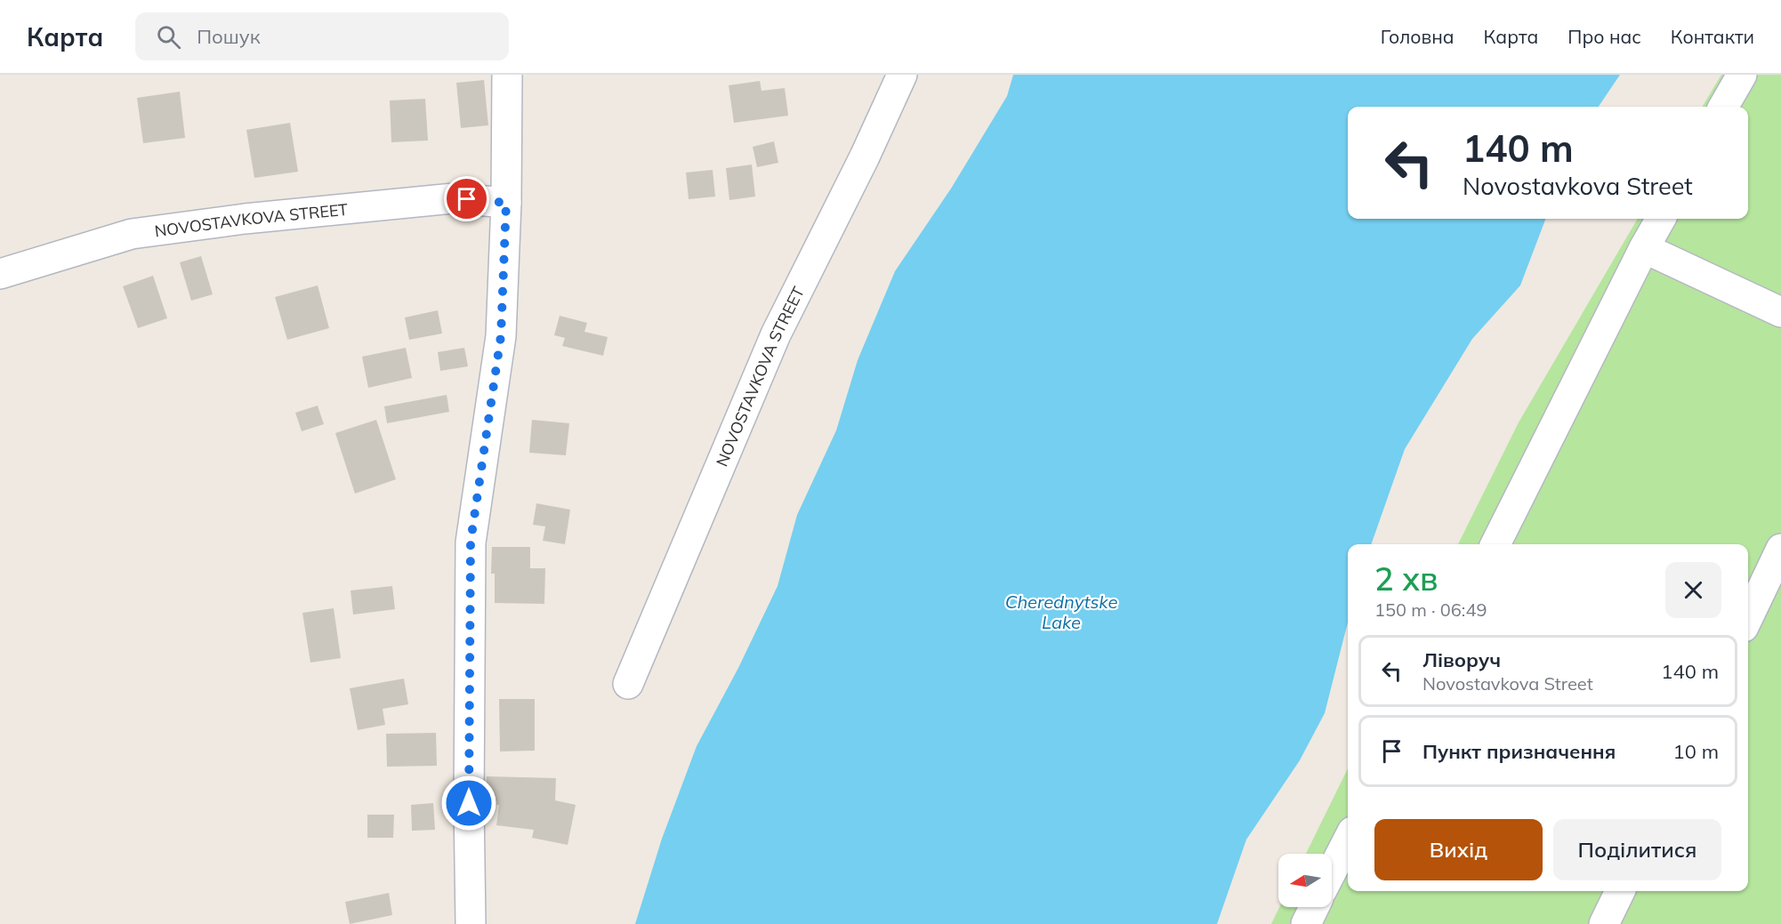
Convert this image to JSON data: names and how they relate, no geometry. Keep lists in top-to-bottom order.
{
  "streets": {
    "street": ["NOVOSTAVKOVA STREET"]
  },
  "water": ["Cherednytske Lake"],
  "north": "left",
  "page": {
    "header": "Карта",
    "search": "Пошук",
    "nav": [
      "Головна",
      "Карта",
      "Про нас",
      "Контакти"
    ],
    "turn": ["140 m", "Novostavkova Street"],
    "heading": ["2 хв", "150 m · 06:49"],
    "list": [
      {
        "name": "Ліворуч",
        "note": "Novostavkova Street",
        "value": "140 m"
      },
      {
        "name": "Пункт призначення",
        "value": "10 m"
      }
    ],
    "buttons": ["Вихід", "Поділитися"]
  }
}
